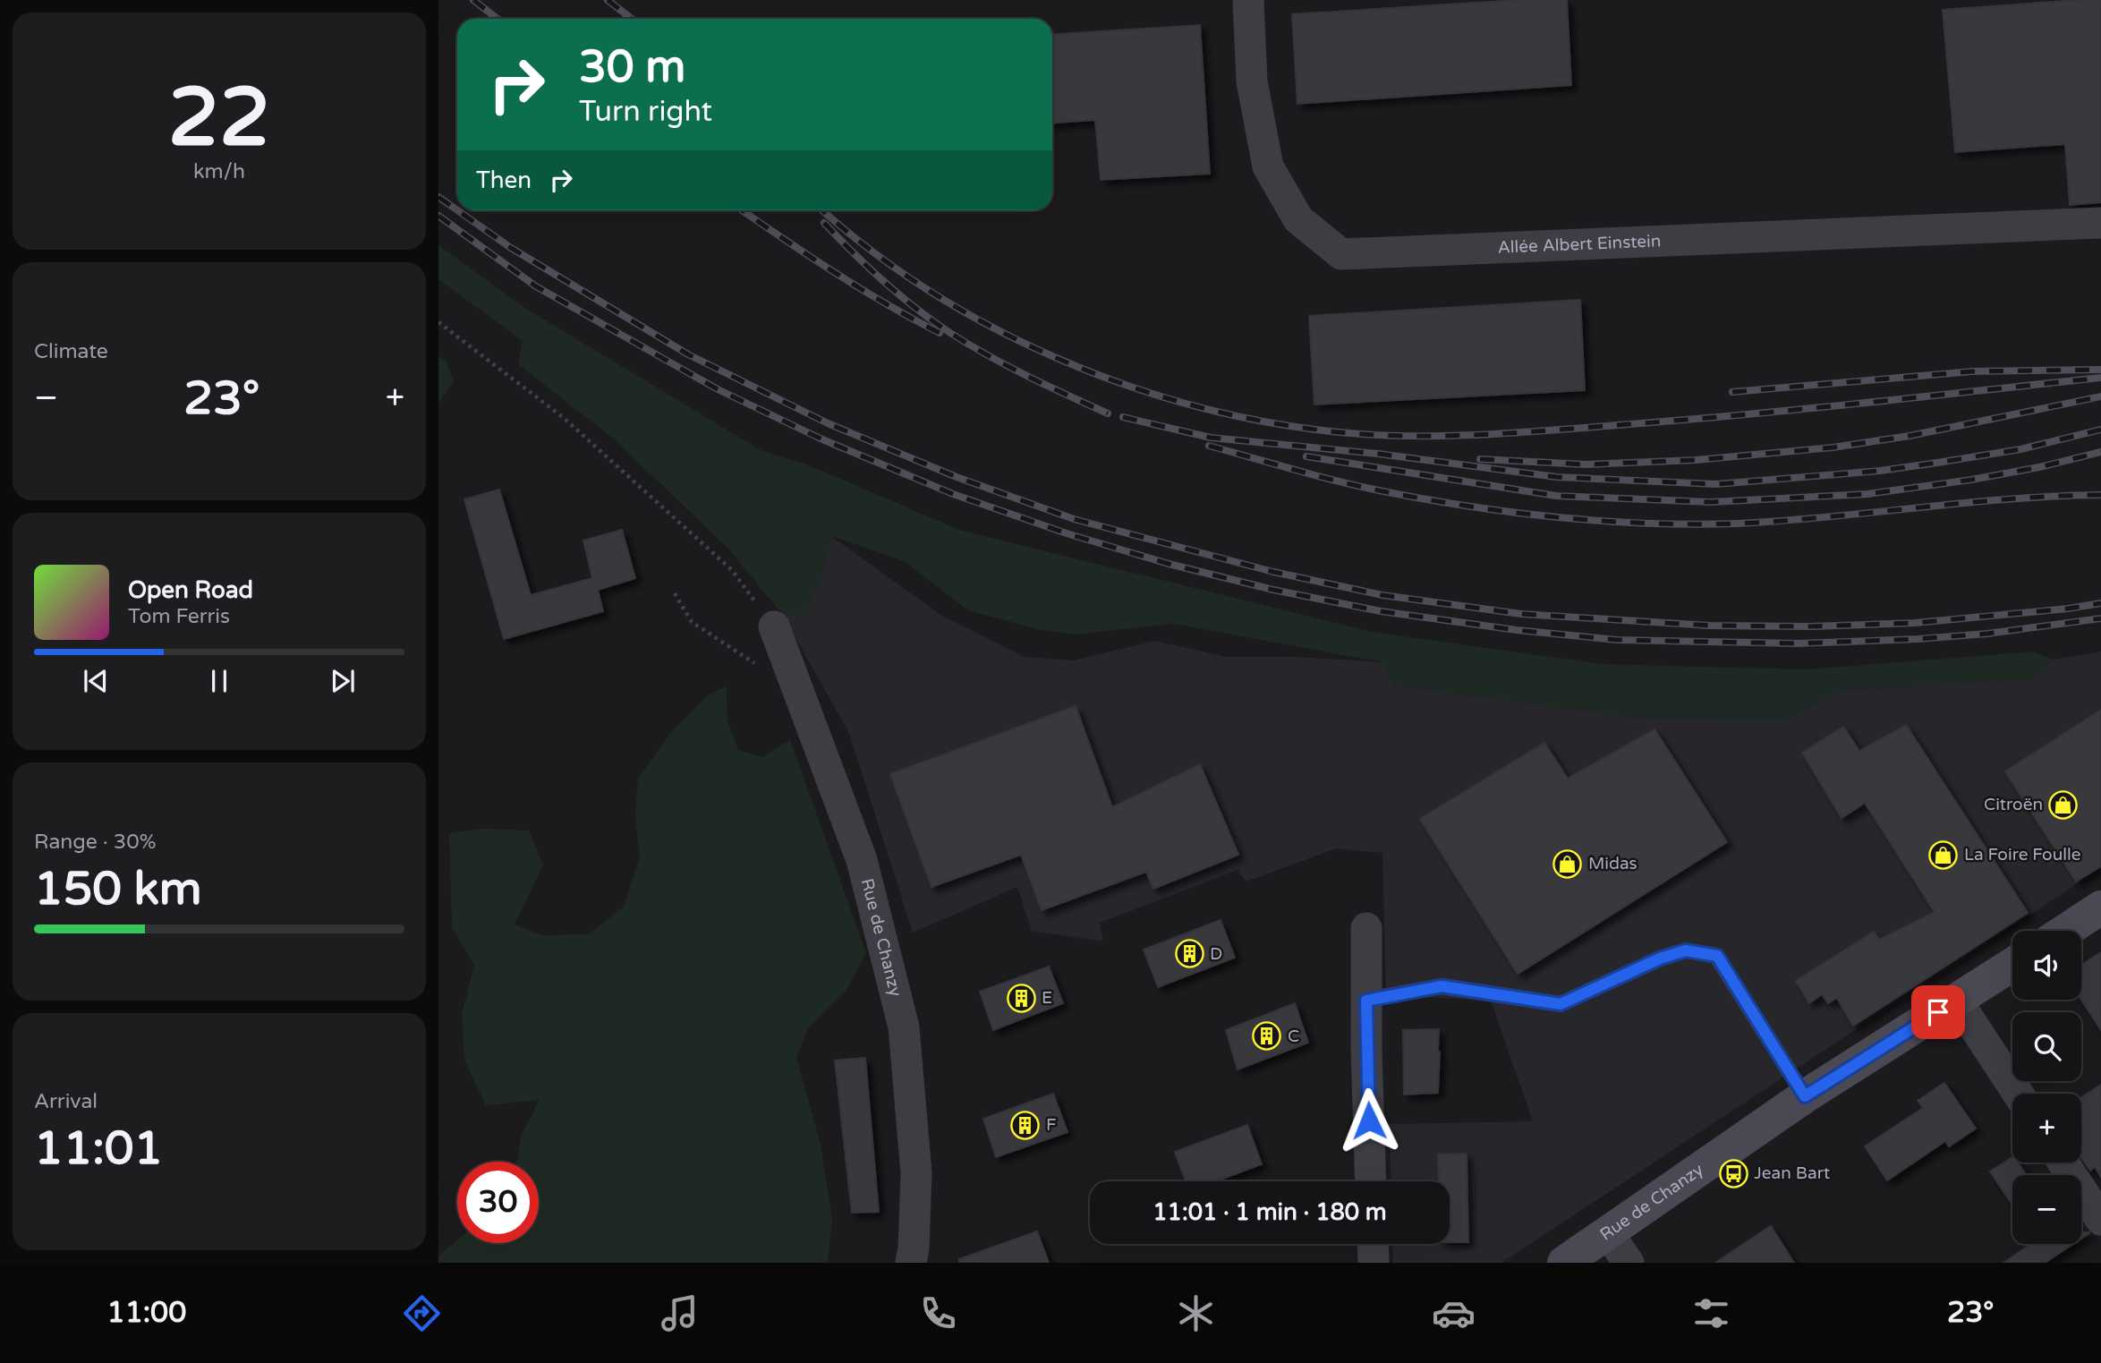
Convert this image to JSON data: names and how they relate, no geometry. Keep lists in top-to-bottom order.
{
  "streets": {
    "main road": ["Rue de Chanzy"],
    "street": ["Allée Albert Einstein"]
  },
  "places": {
    "shop": ["Citroën", "La Foire Foulle", "Midas"],
    "building": [
      "D",
      "E",
      "C",
      "F"
    ],
    "bus stop": ["Jean Bart"]
  },
  "page": {
    "tile": [
      ["22", "km/h"],
      "Climate",
      ["Range · 30%", "150 km"],
      ["Arrival", "11:01"]
    ],
    "turn": ["30 m", "Turn right"],
    "then": "Then",
    "heat": ["−", "23°", "+"],
    "song": ["Open Road", "Tom Ferris"],
    "map_buttons": ["+", "−"],
    "limit": "30",
    "trip": "11:01 · 1 min · 180 m",
    "tabs": ["11:00", "23°"]
  }
}
